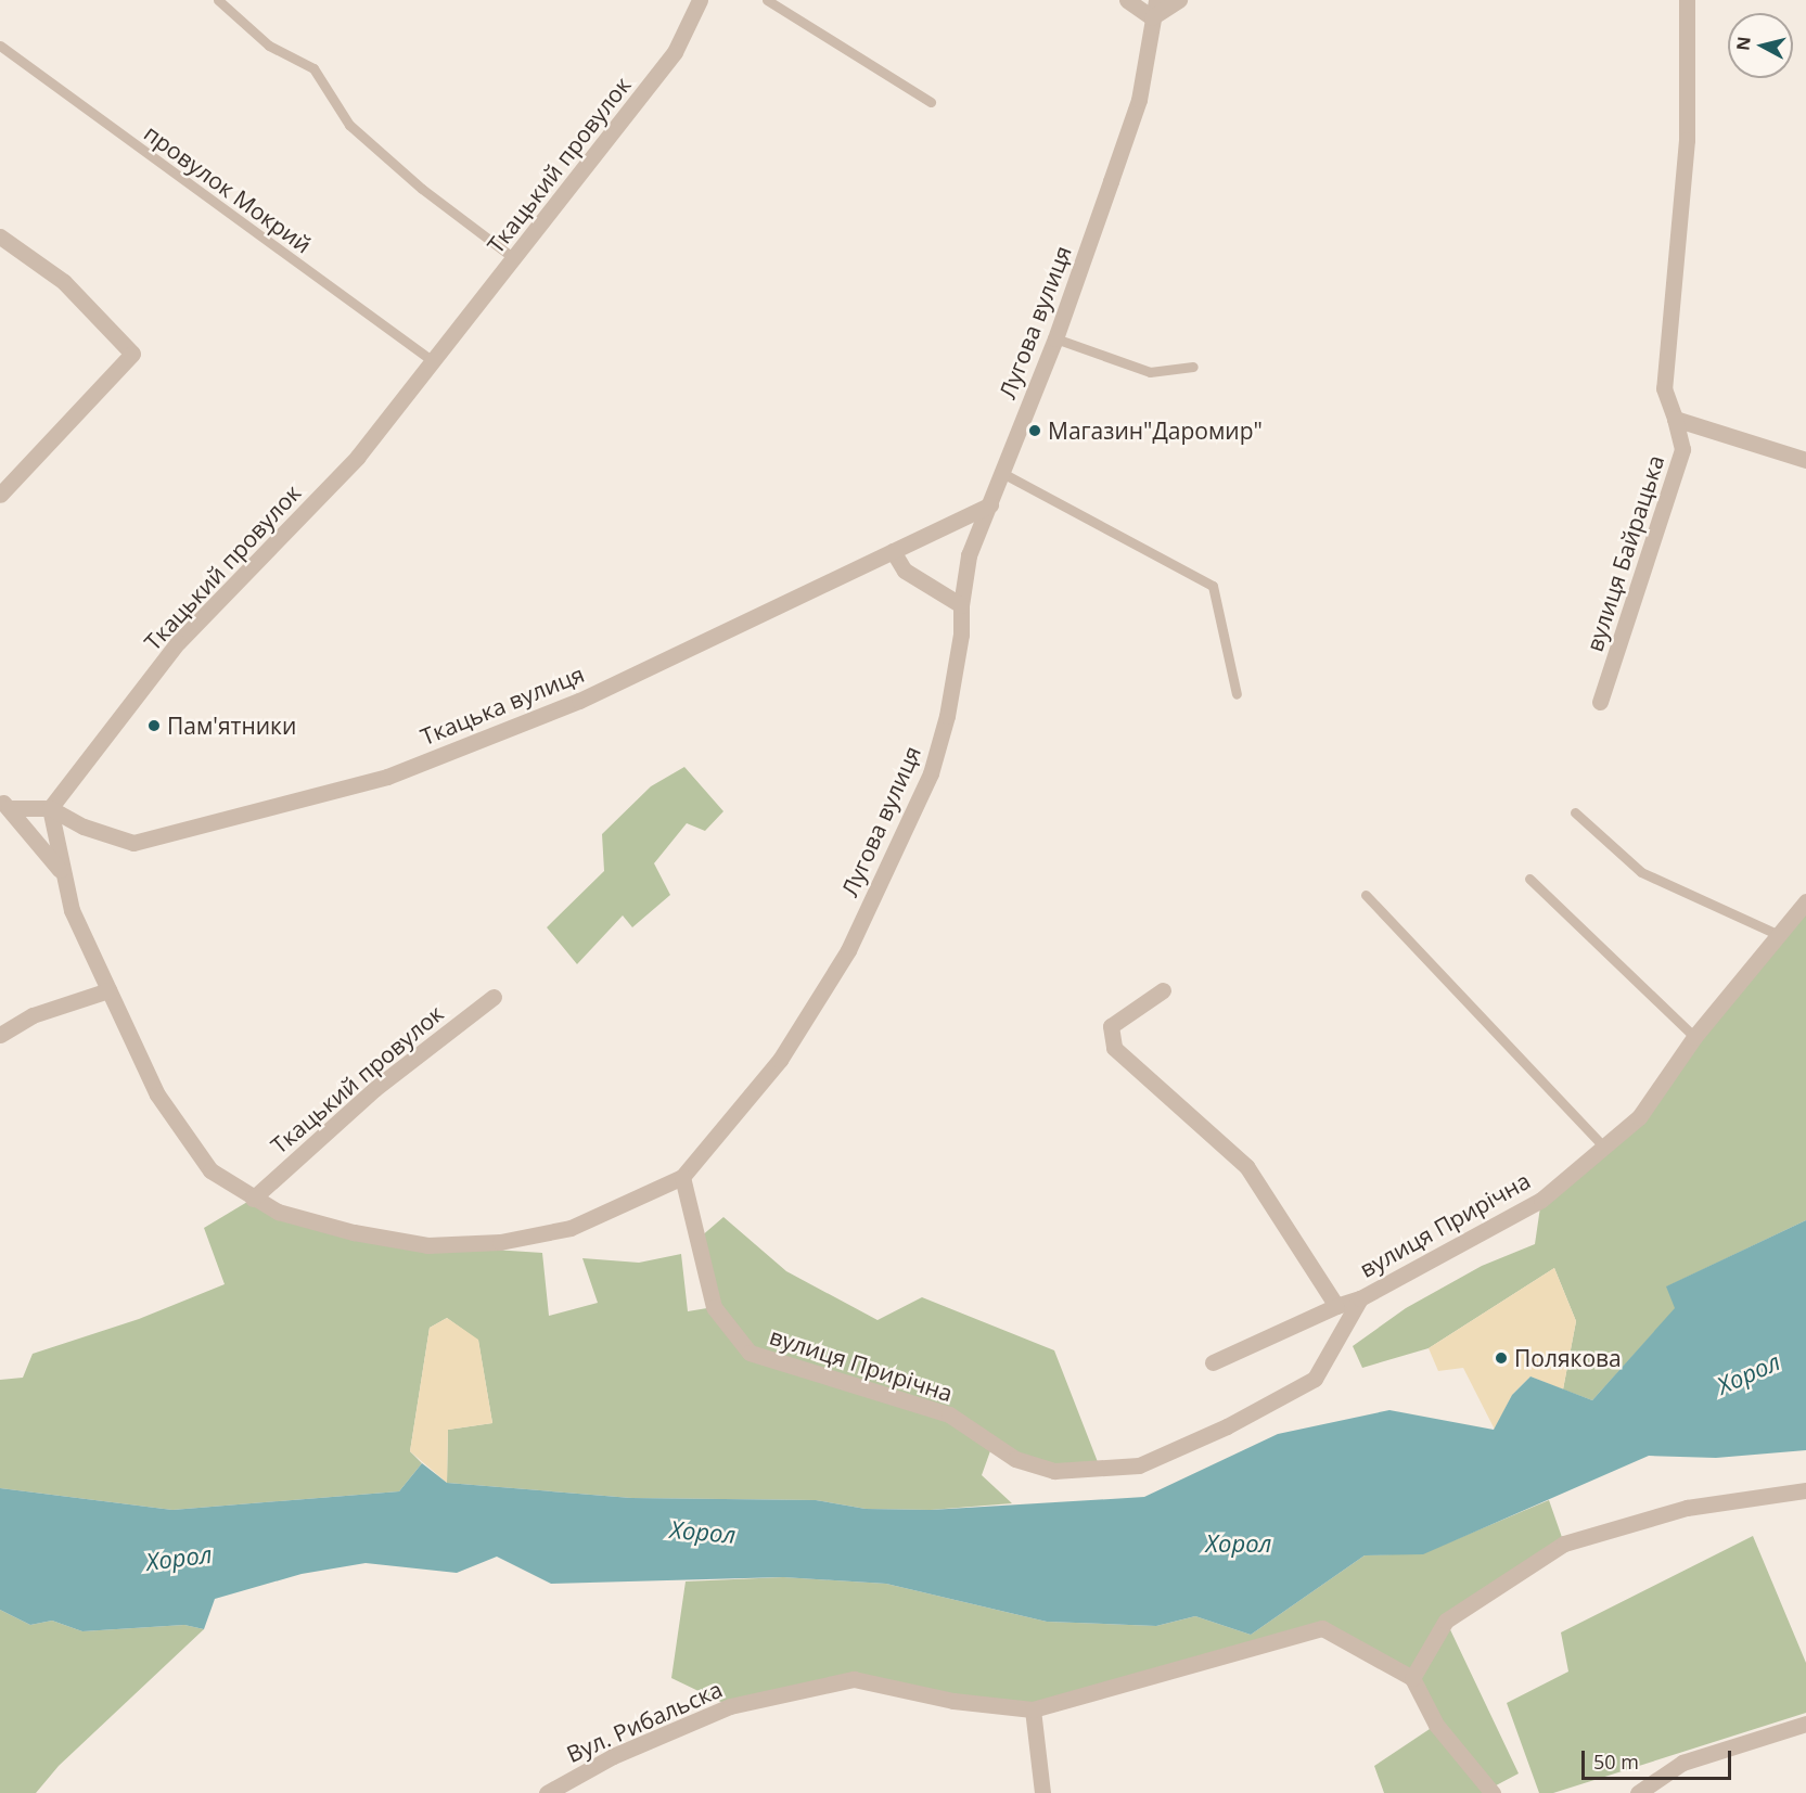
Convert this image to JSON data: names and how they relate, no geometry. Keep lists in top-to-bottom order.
{
  "streets": {
    "street": [
      "Ткацький провулок",
      "Лугова вулиця",
      "вулиця Байрацька",
      "Ткацька вулиця",
      "вулиця Прирічна",
      "Вул. Рибальска"
    ],
    "lane": ["провулок Мокрий"]
  },
  "crossings": [
    ["Ткацький провулок", "провулок Мокрий"],
    ["Ткацький провулок", "Лугова вулиця"],
    ["Ткацький провулок", "Ткацька вулиця"],
    ["Лугова вулиця", "Ткацька вулиця"],
    ["Лугова вулиця", "вулиця Прирічна"]
  ],
  "water": ["Хорол"],
  "places": ["Магазин\"Даромир\"", "Пам'ятники", "Полякова"],
  "scale_bar": "50 m",
  "north": "left"
}
